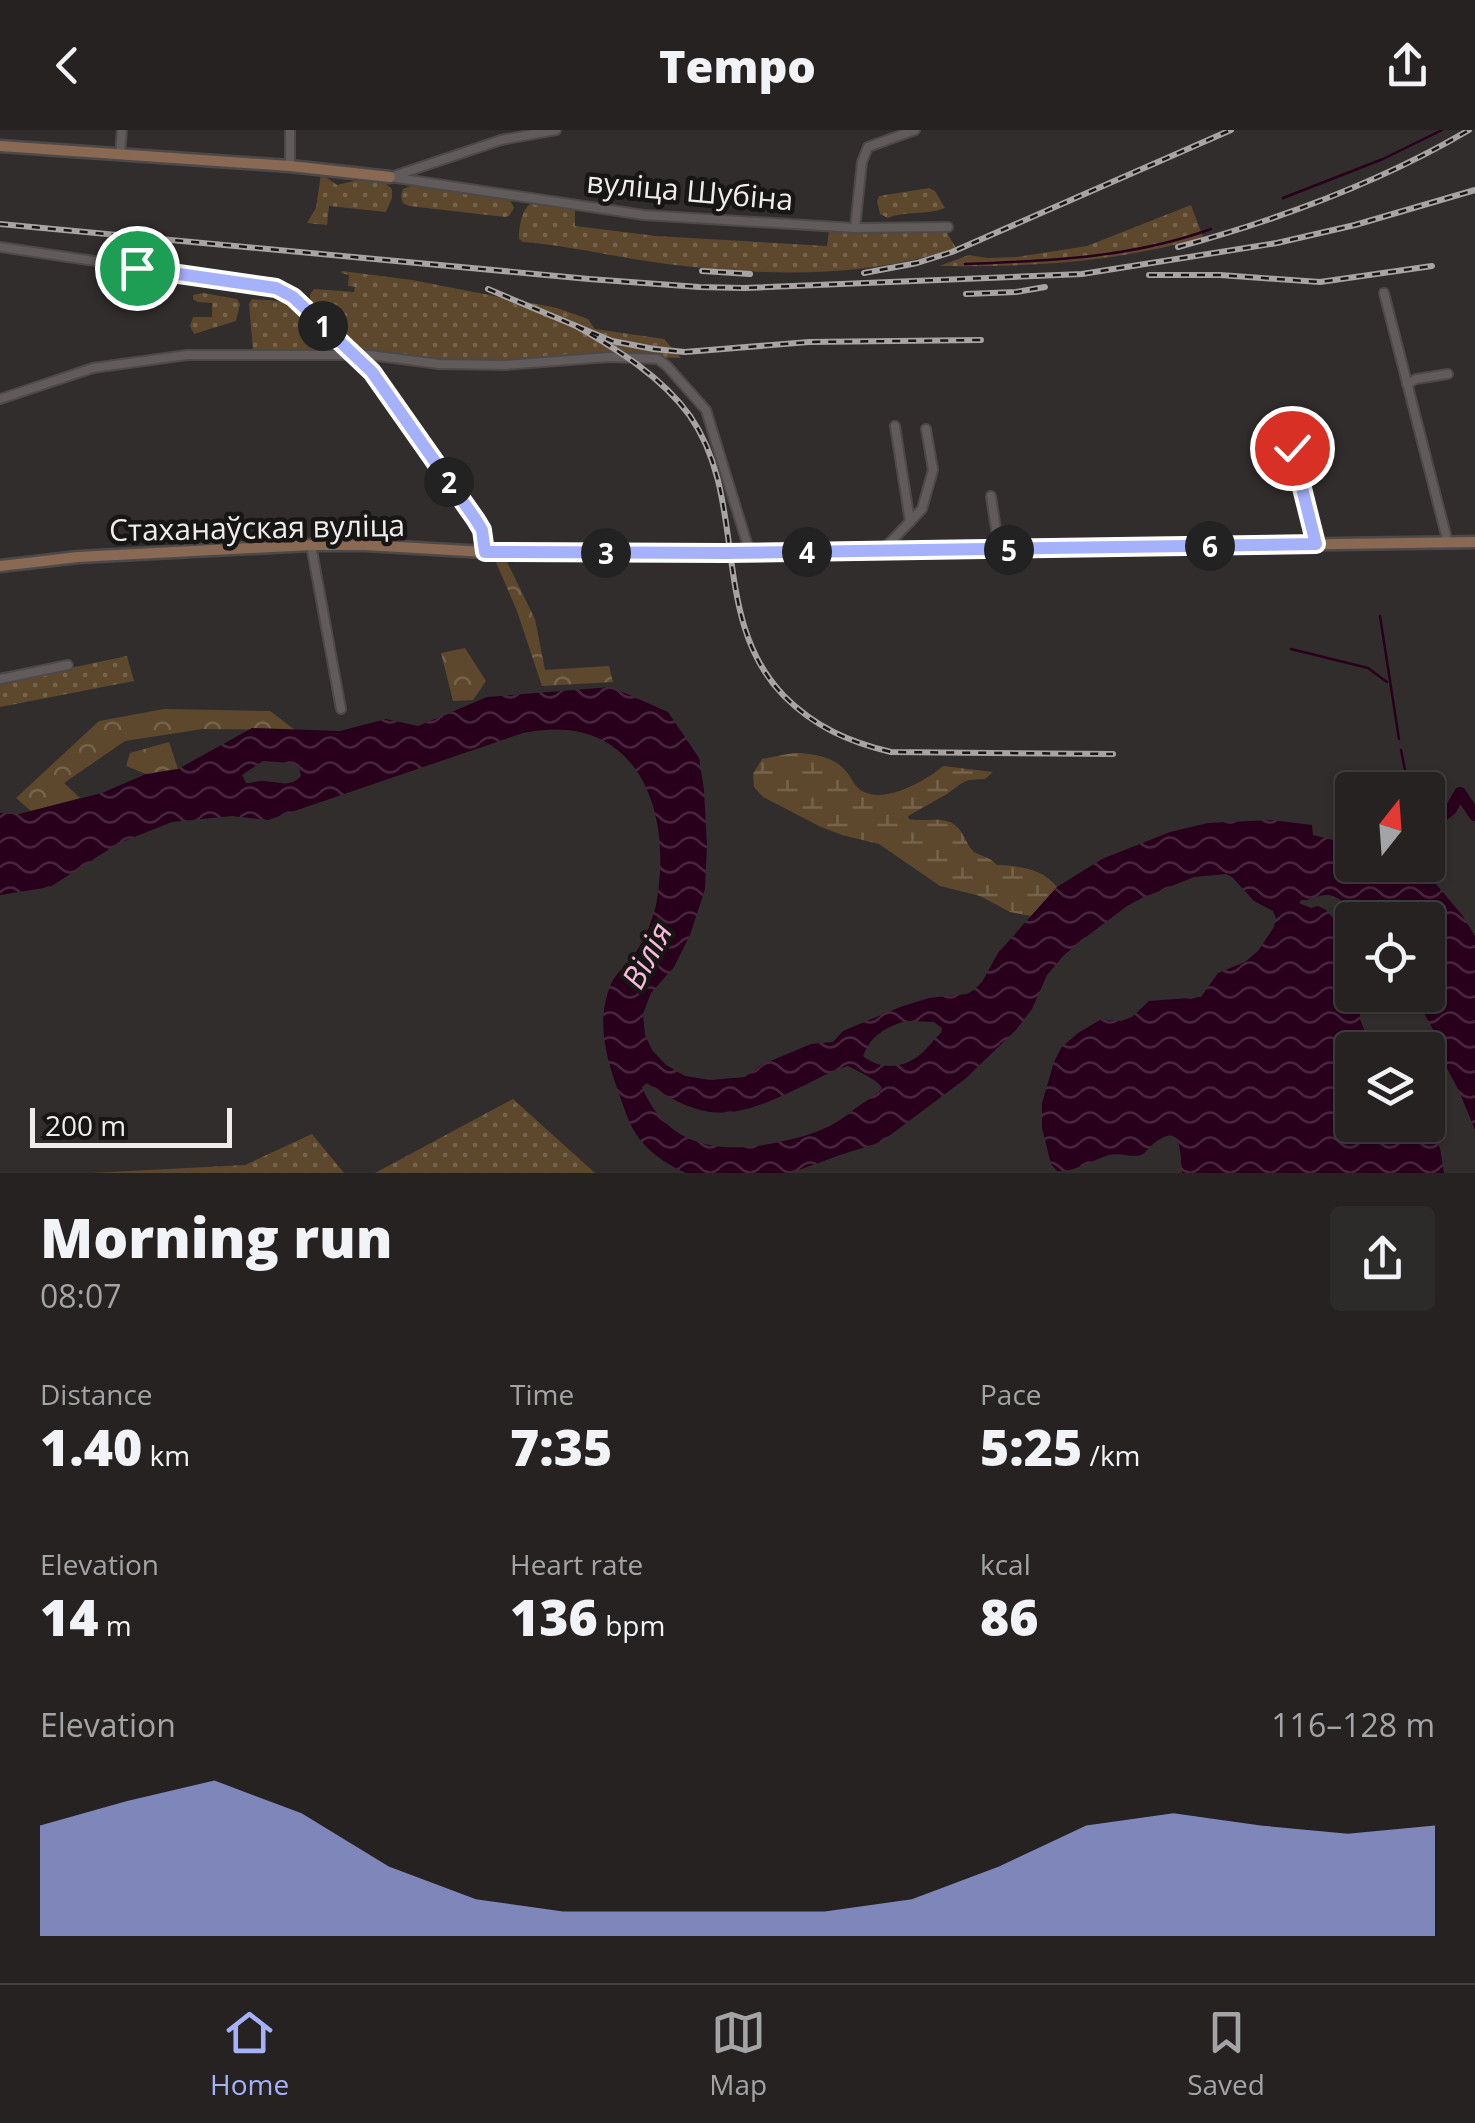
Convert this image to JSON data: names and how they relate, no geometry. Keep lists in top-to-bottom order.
{
  "streets": {
    "street": ["вуліца Шубіна", "Стаханаўская вуліца"]
  },
  "water": ["Вілія"],
  "scale_bar": "200 m",
  "north": "top",
  "page": {
    "header": "Tempo",
    "pins": [
      "1",
      "2",
      "6",
      "5",
      "4",
      "3"
    ],
    "scale": "200 m",
    "heading": ["Morning run", "08:07"],
    "stats": [
      ["Distance", "1.40 km"],
      ["Time", "7:35"],
      ["Pace", "5:25 /km"],
      ["Elevation", "14 m"],
      ["Heart rate", "136 bpm"],
      ["kcal", "86"]
    ],
    "chart": ["Elevation", "116–128 m"],
    "tabs": ["Home", "Map", "Saved"]
  }
}
